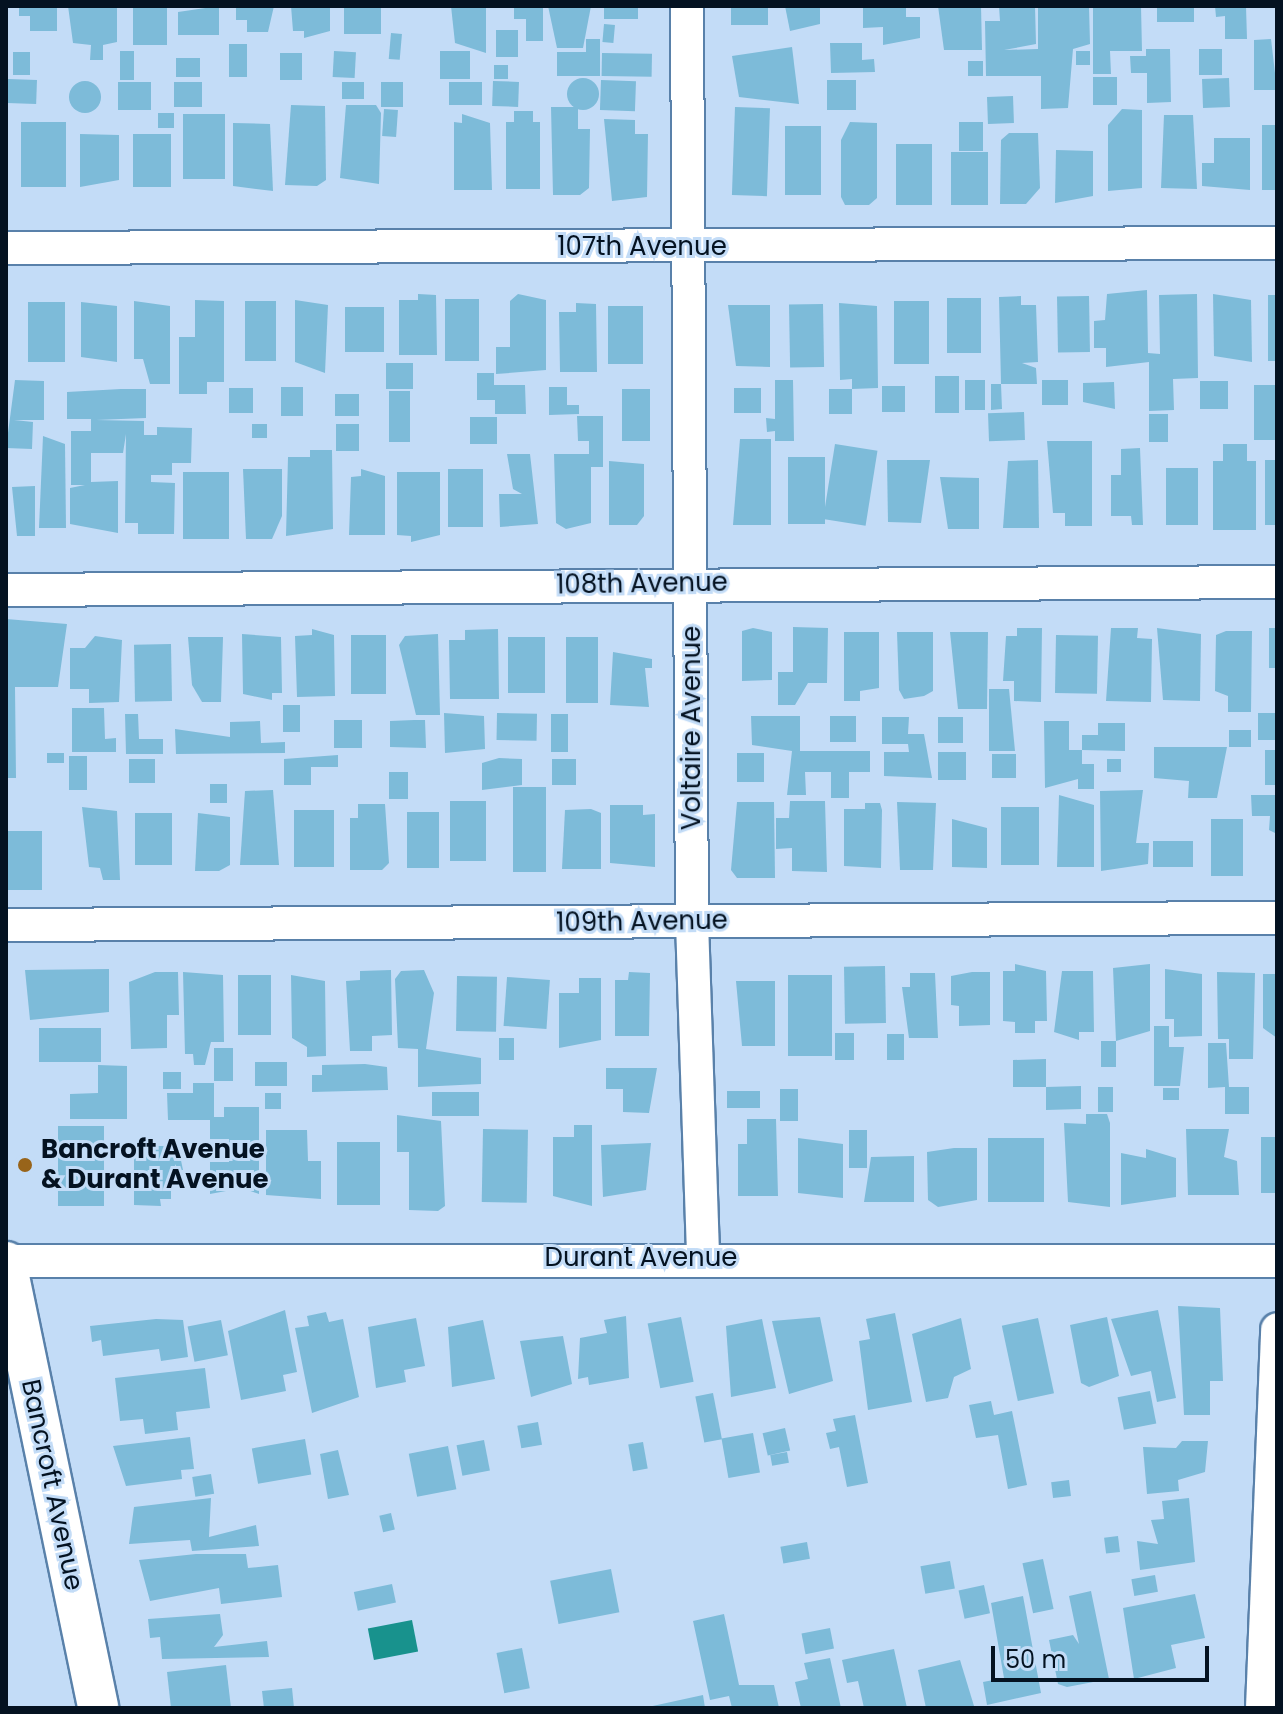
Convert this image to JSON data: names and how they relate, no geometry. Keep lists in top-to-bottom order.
{
  "streets": {
    "main road": ["Bancroft Avenue"],
    "street": [
      "107th Avenue",
      "108th Avenue",
      "Voltaire Avenue",
      "109th Avenue",
      "Durant Avenue"
    ]
  },
  "crossings": [
    ["107th Avenue", "Voltaire Avenue"],
    ["108th Avenue", "Voltaire Avenue"],
    ["Voltaire Avenue", "109th Avenue"],
    ["Voltaire Avenue", "Durant Avenue"],
    ["Durant Avenue", "Bancroft Avenue"]
  ],
  "places": ["Bancroft Avenue & Durant Avenue"],
  "scale_bar": "50 m"
}
